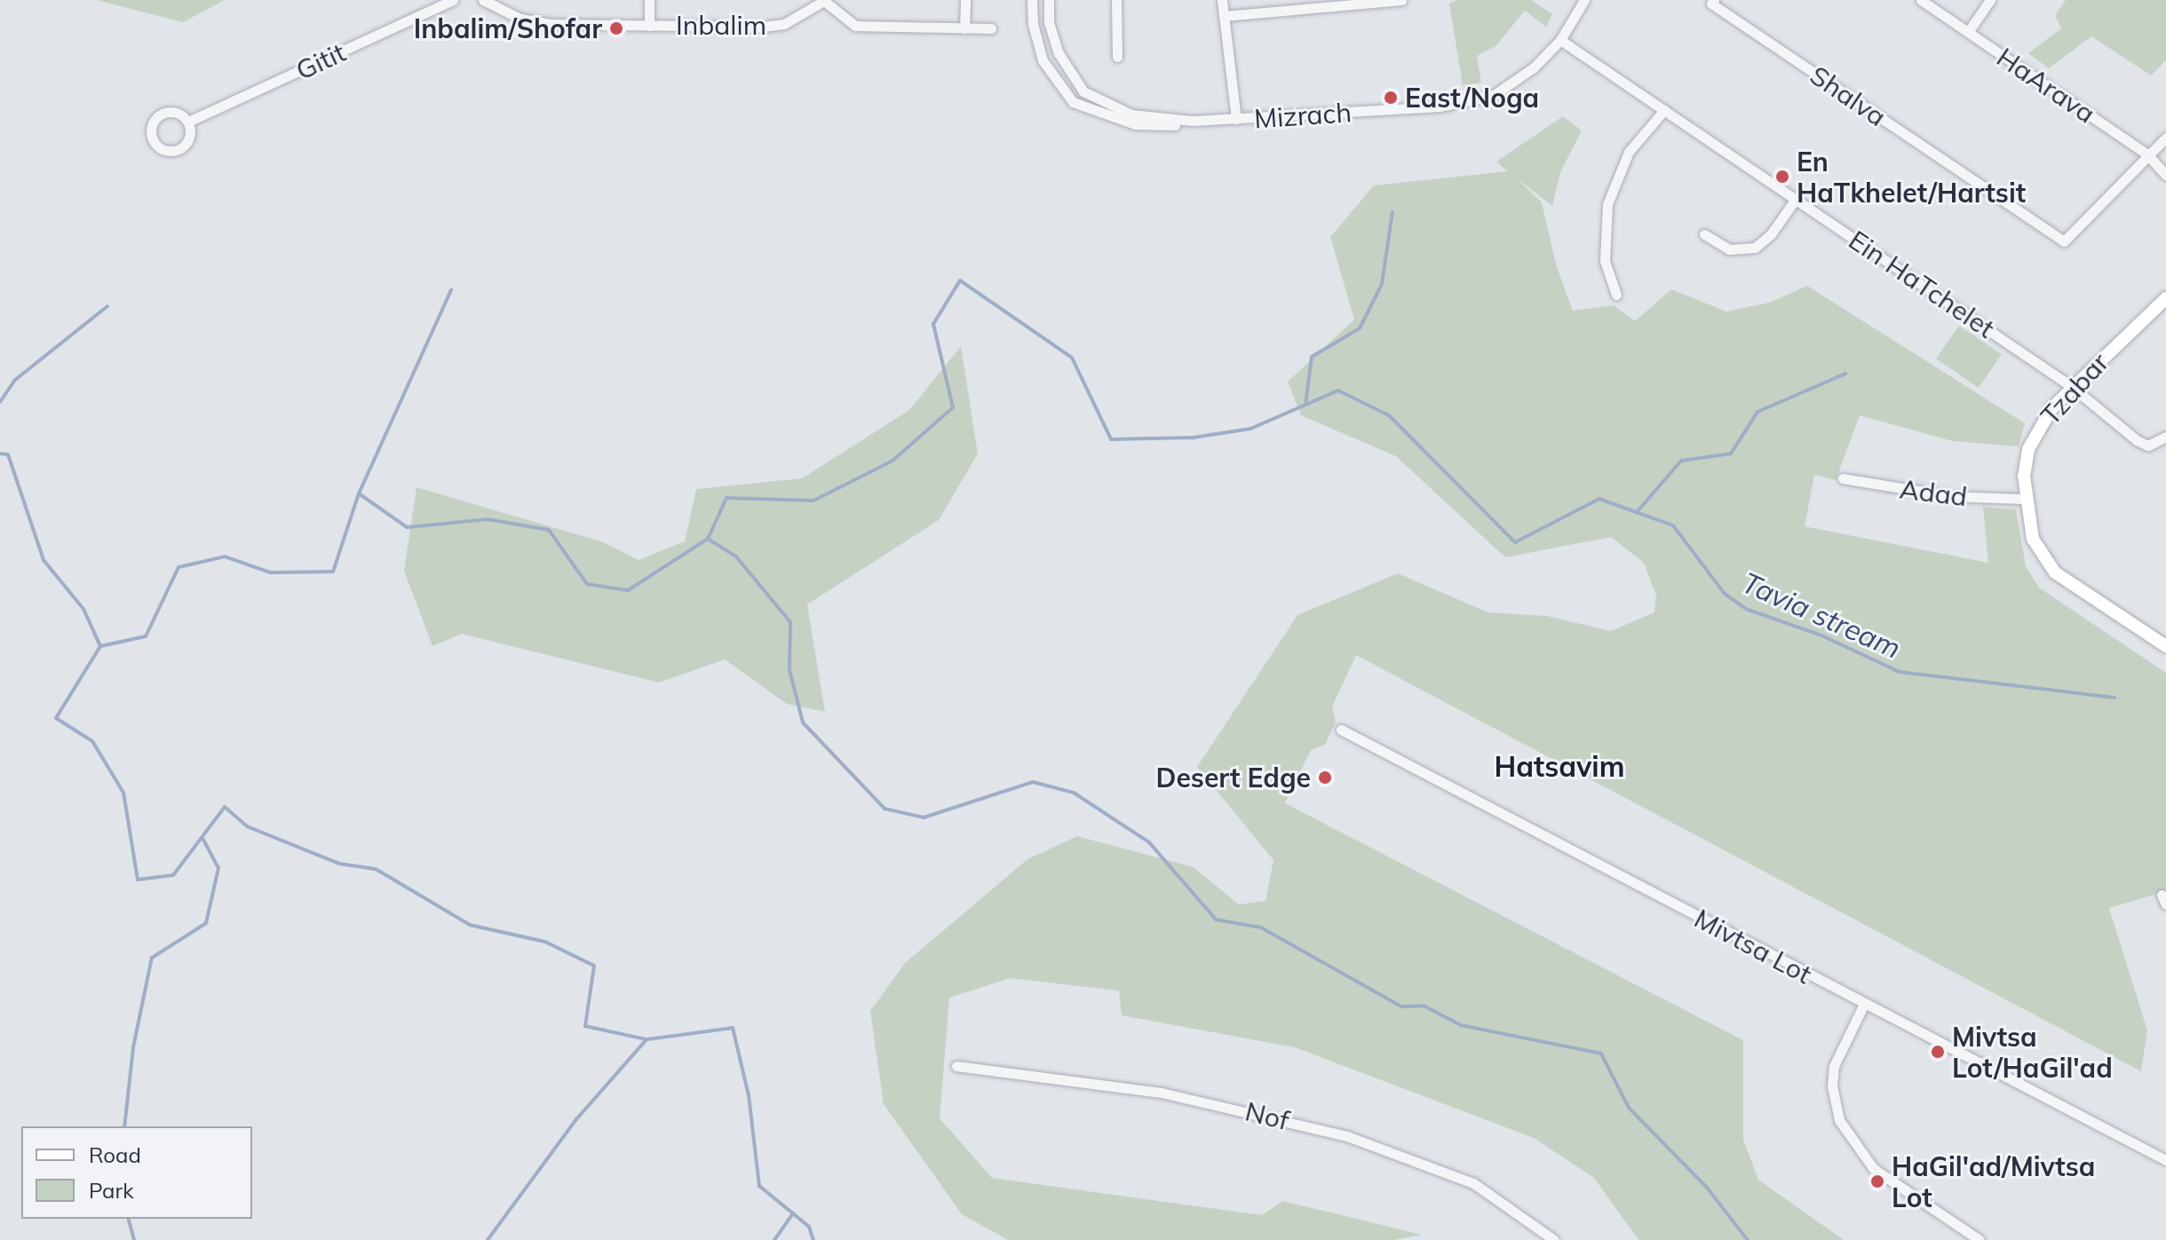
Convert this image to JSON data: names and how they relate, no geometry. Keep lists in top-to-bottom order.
{
  "streets": {
    "street": [
      "Inbalim",
      "Gitit",
      "HaArava",
      "Shalva",
      "Mizrach",
      "Ein HaTchelet",
      "Tzabar",
      "Adad",
      "Mivtsa Lot",
      "Nof"
    ]
  },
  "crossings": [
    ["HaArava", "Shalva"],
    ["Mizrach", "Ein HaTchelet"],
    ["Ein HaTchelet", "Tzabar"],
    ["Tzabar", "Adad"]
  ],
  "districts": ["Hatsavim"],
  "water": ["Tavia stream"],
  "places": [
    "Inbalim/Shofar",
    "East/Noga",
    "En HaTkhelet/Hartsit",
    "Desert Edge",
    "Mivtsa Lot/HaGil'ad",
    "HaGil'ad/Mivtsa Lot"
  ],
  "legend": ["Road", "Park"]
}
